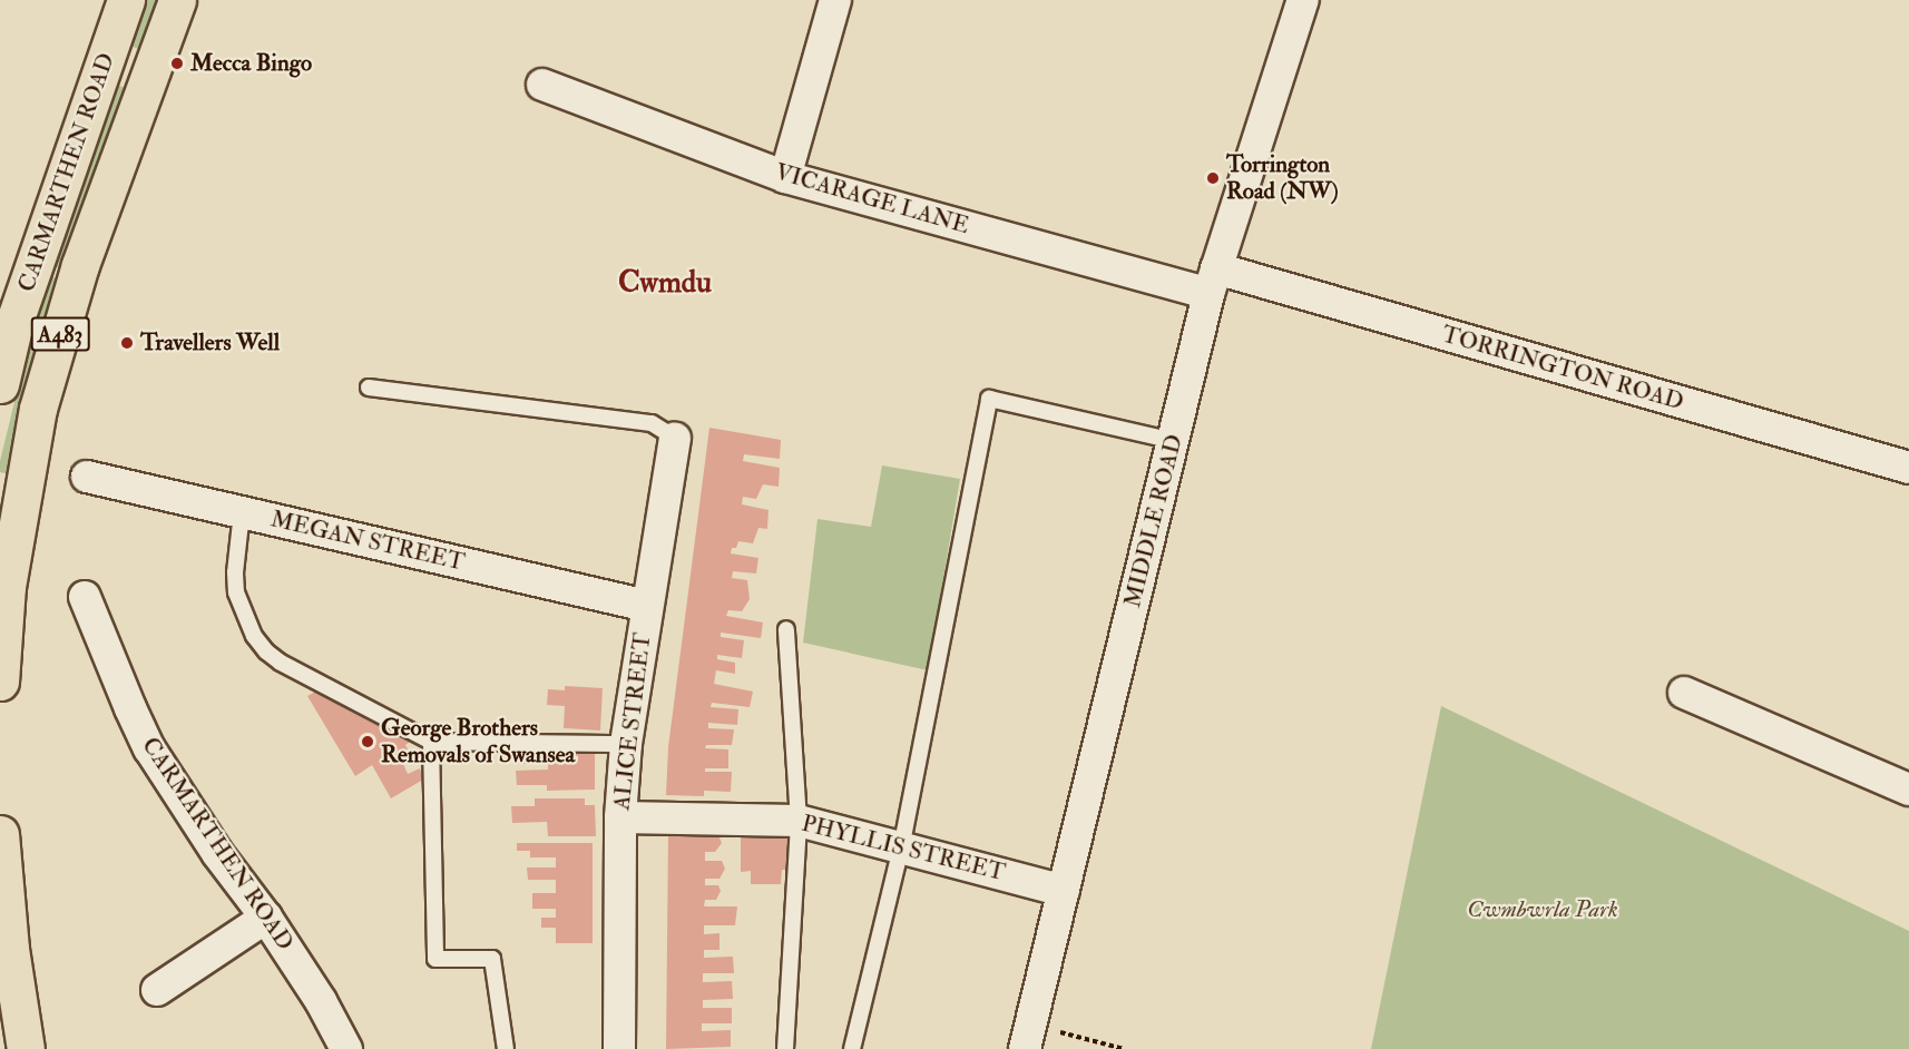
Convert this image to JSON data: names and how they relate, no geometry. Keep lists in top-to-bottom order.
{
  "streets": {
    "main road": ["CARMARTHEN ROAD", "A483"],
    "street": [
      "VICARAGE LANE",
      "TORRINGTON ROAD",
      "MIDDLE ROAD",
      "MEGAN STREET",
      "ALICE STREET",
      "PHYLLIS STREET"
    ]
  },
  "crossings": [
    ["VICARAGE LANE", "TORRINGTON ROAD"],
    ["VICARAGE LANE", "MIDDLE ROAD"],
    ["TORRINGTON ROAD", "MIDDLE ROAD"],
    ["MIDDLE ROAD", "PHYLLIS STREET"],
    ["MEGAN STREET", "ALICE STREET"],
    ["ALICE STREET", "PHYLLIS STREET"]
  ],
  "districts": ["Cwmdu"],
  "parks": ["Cwmbwrla Park"],
  "places": [
    "Mecca Bingo",
    "Torrington Road (NW)",
    "Travellers Well",
    "George Brothers Removals of Swansea"
  ]
}
